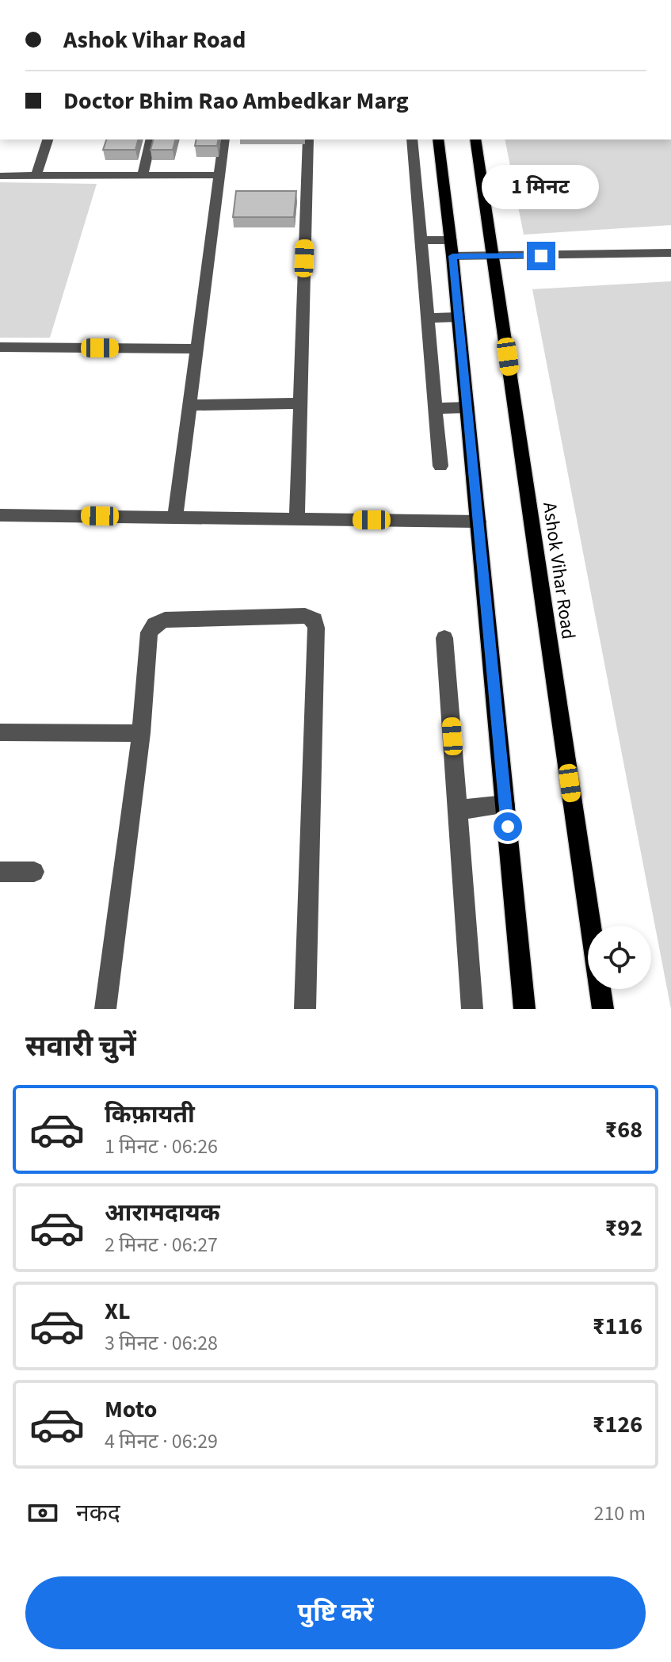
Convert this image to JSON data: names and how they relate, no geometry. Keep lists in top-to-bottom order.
{
  "streets": {
    "main road": ["Ashok Vihar Road"]
  },
  "page": {
    "banner": ["Ashok Vihar Road", "Doctor Bhim Rao Ambedkar Marg"],
    "bubble": "1 मिनट",
    "heading": "सवारी चुनें",
    "list": [
      {
        "name": "किफ़ायती",
        "note": "1 मिनट · 06:26",
        "value": "₹68"
      },
      {
        "name": "आरामदायक",
        "note": "2 मिनट · 06:27",
        "value": "₹92"
      },
      {
        "name": "XL",
        "note": "3 मिनट · 06:28",
        "value": "₹116"
      },
      {
        "name": "Moto",
        "note": "4 मिनट · 06:29",
        "value": "₹126"
      }
    ],
    "pay": ["नकद", "210 m"],
    "buttons": "पुष्टि करें"
  }
}
